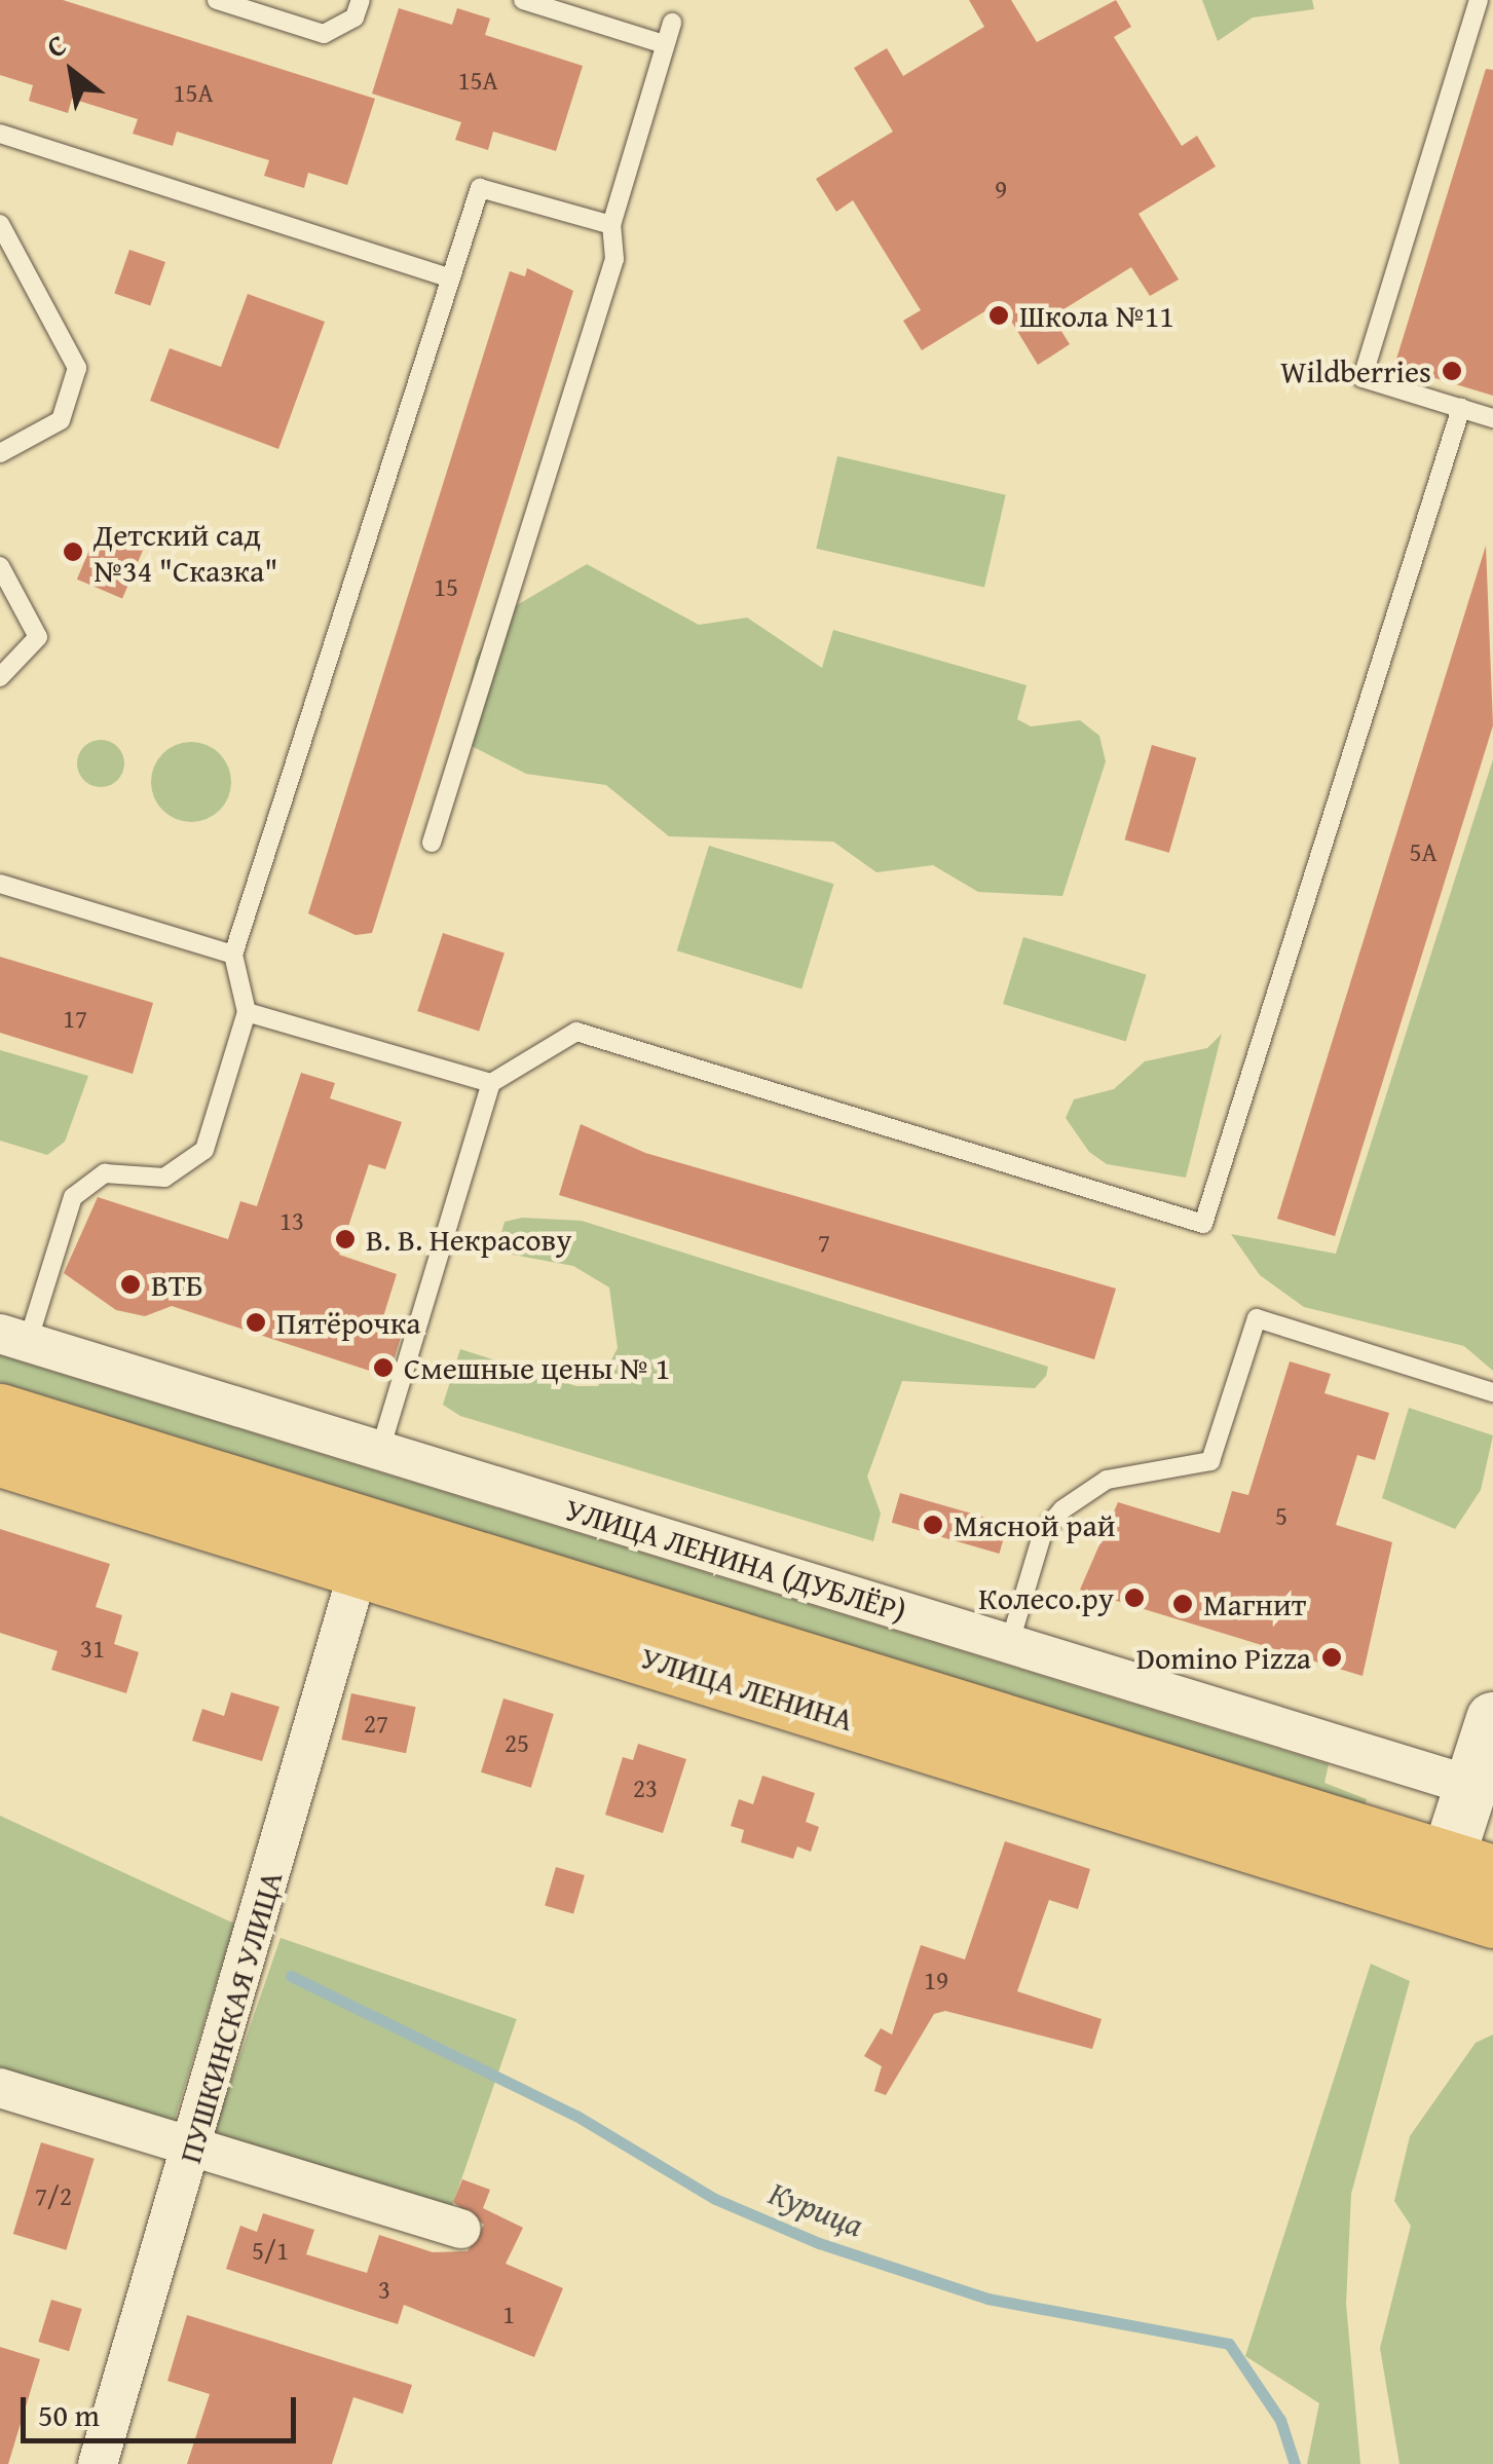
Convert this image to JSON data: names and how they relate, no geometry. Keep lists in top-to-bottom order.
{
  "streets": {
    "main road": ["УЛИЦА ЛЕНИНА"],
    "street": ["УЛИЦА ЛЕНИНА (ДУБЛЁР)", "ПУШКИНСКАЯ УЛИЦА"]
  },
  "crossings": [
    ["УЛИЦА ЛЕНИНА", "ПУШКИНСКАЯ УЛИЦА"]
  ],
  "water": ["Курица"],
  "places": [
    "Школа №11",
    "Wildberries",
    "Детский сад №34 \"Сказка\"",
    "В. В. Некрасову",
    "ВТБ",
    "Пятёрочка",
    "Смешные цены № 1",
    "Мясной рай",
    "Колесо.ру",
    "Магнит",
    "Domino Pizza"
  ],
  "house_numbers": [
    "15А",
    "15А",
    "9",
    "15",
    "5А",
    "17",
    "13",
    "7",
    "5",
    "31",
    "27",
    "25",
    "23",
    "19",
    "7/2",
    "5/1",
    "3",
    "1"
  ],
  "scale_bar": "50 m",
  "north": "top left"
}
